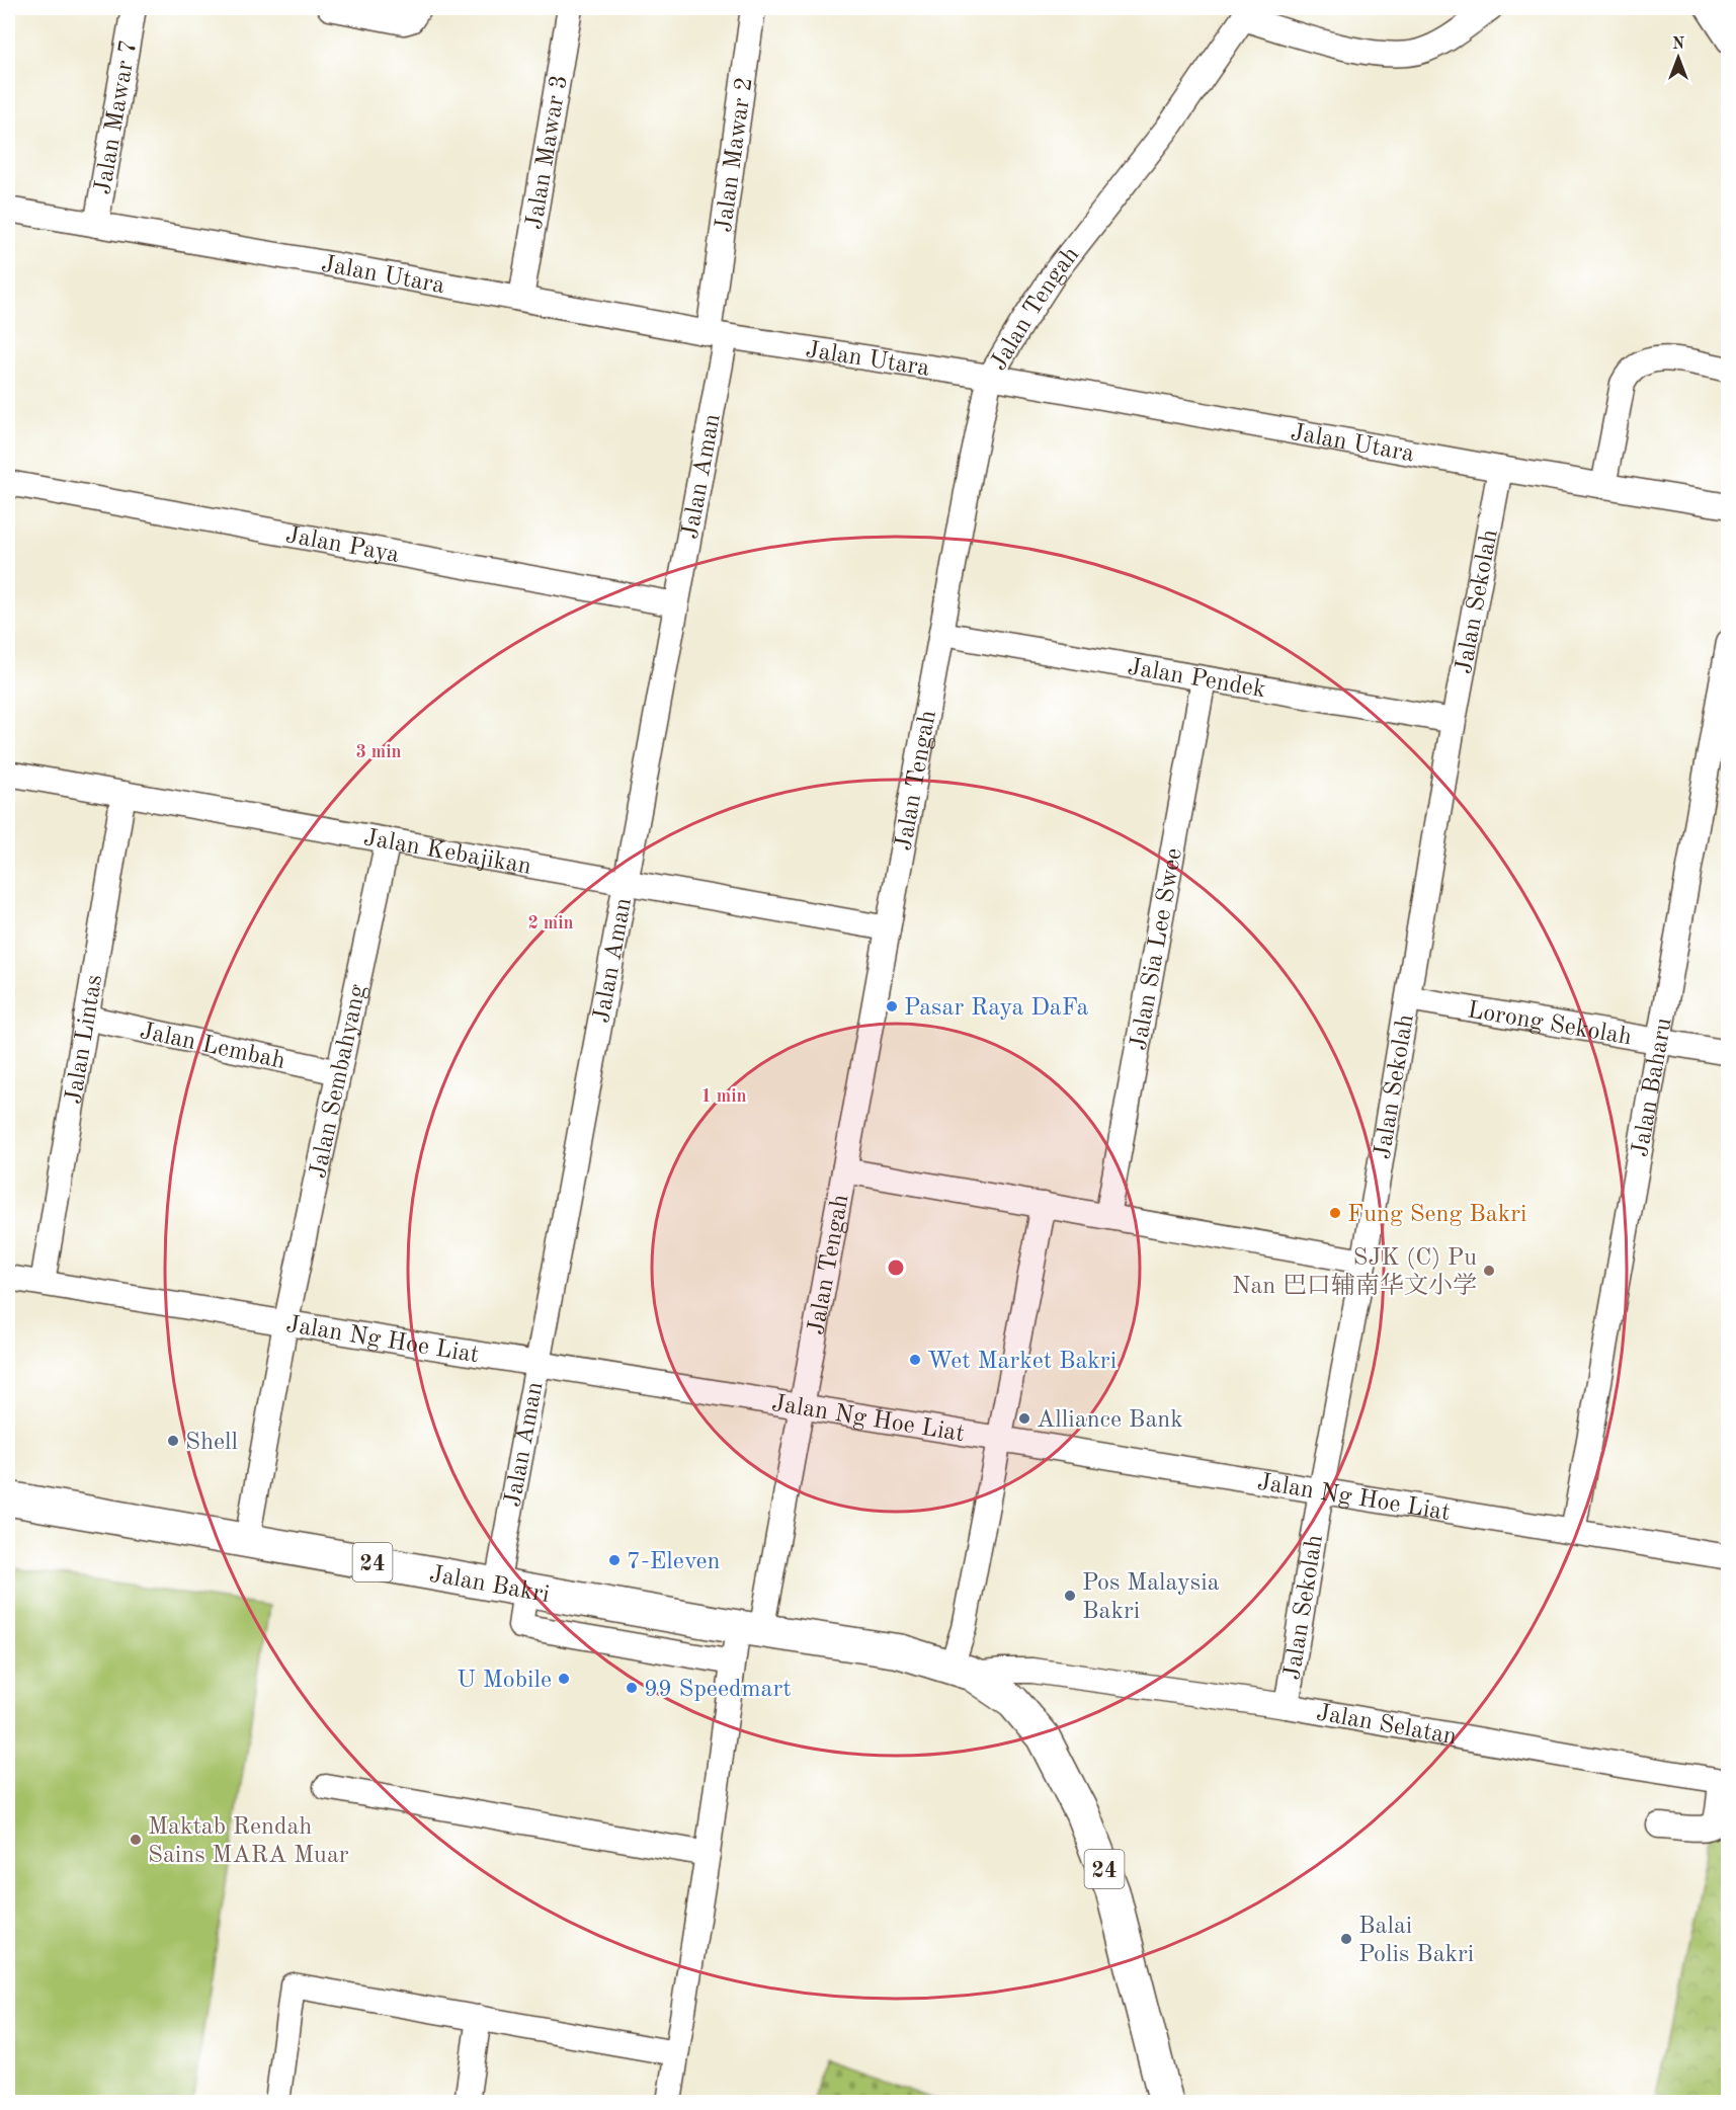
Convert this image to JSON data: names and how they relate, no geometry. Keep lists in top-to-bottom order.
{
  "streets": {
    "main road": ["24", "Jalan Bakri"],
    "street": [
      "Jalan Mawar 7",
      "Jalan Mawar 3",
      "Jalan Mawar 2",
      "Jalan Utara",
      "Jalan Tengah",
      "Jalan Aman",
      "Jalan Paya",
      "Jalan Sekolah",
      "Jalan Pendek",
      "Jalan Kebajikan",
      "Jalan Sia Lee Swee",
      "Lorong Sekolah",
      "Jalan Lintas",
      "Jalan Lembah",
      "Jalan Sembahyang",
      "Jalan Baharu",
      "Jalan Ng Hoe Liat",
      "Jalan Selatan"
    ]
  },
  "crossings": [
    ["Jalan Mawar 7", "Jalan Utara"],
    ["Jalan Mawar 3", "Jalan Utara"],
    ["Jalan Mawar 2", "Jalan Utara"],
    ["Jalan Mawar 2", "Jalan Aman"],
    ["Jalan Utara", "Jalan Tengah"],
    ["Jalan Utara", "Jalan Aman"],
    ["Jalan Utara", "Jalan Sekolah"],
    ["Jalan Tengah", "Jalan Aman"],
    ["Jalan Tengah", "Jalan Pendek"],
    ["Jalan Tengah", "Jalan Kebajikan"],
    ["Jalan Tengah", "Jalan Ng Hoe Liat"],
    ["Jalan Tengah", "Jalan Bakri"],
    ["Jalan Aman", "Jalan Paya"],
    ["Jalan Aman", "Jalan Kebajikan"],
    ["Jalan Aman", "Jalan Ng Hoe Liat"],
    ["Jalan Aman", "Jalan Bakri"],
    ["Jalan Sekolah", "Jalan Pendek"],
    ["Jalan Sekolah", "Lorong Sekolah"],
    ["Jalan Sekolah", "Jalan Ng Hoe Liat"],
    ["Jalan Sekolah", "Jalan Selatan"],
    ["Jalan Pendek", "Jalan Sia Lee Swee"],
    ["Jalan Kebajikan", "Jalan Lintas"],
    ["Jalan Kebajikan", "Jalan Sembahyang"],
    ["Lorong Sekolah", "Jalan Baharu"],
    ["Jalan Lintas", "Jalan Lembah"],
    ["Jalan Lintas", "Jalan Ng Hoe Liat"],
    ["Jalan Lembah", "Jalan Sembahyang"],
    ["Jalan Sembahyang", "Jalan Ng Hoe Liat"],
    ["Jalan Sembahyang", "Jalan Bakri"],
    ["Jalan Baharu", "Jalan Ng Hoe Liat"],
    ["24", "Jalan Bakri"],
    ["24", "Jalan Selatan"],
    ["Jalan Bakri", "Jalan Selatan"]
  ],
  "places": [
    "Pasar Raya DaFa",
    "Fung Seng Bakri",
    "SJK (C) Pu Nan 巴口辅南华文小学",
    "Wet Market Bakri",
    "Alliance Bank",
    "Shell",
    "7-Eleven",
    "Pos Malaysia Bakri",
    "U Mobile",
    "99 Speedmart",
    "Maktab Rendah Sains MARA Muar",
    "Balai Polis Bakri"
  ],
  "north": "top",
  "rings": ["3 min", "2 min", "1 min"]
}
